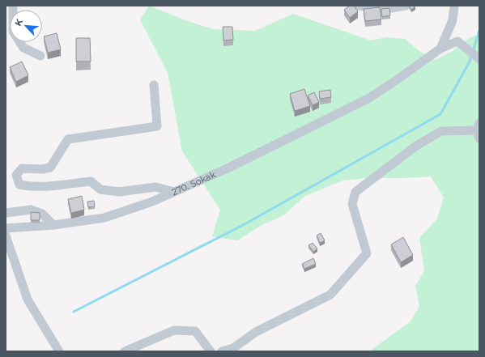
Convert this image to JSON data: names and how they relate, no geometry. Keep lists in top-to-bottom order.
{
  "streets": {
    "street": ["270. Sokak"]
  },
  "north": "top left"
}
